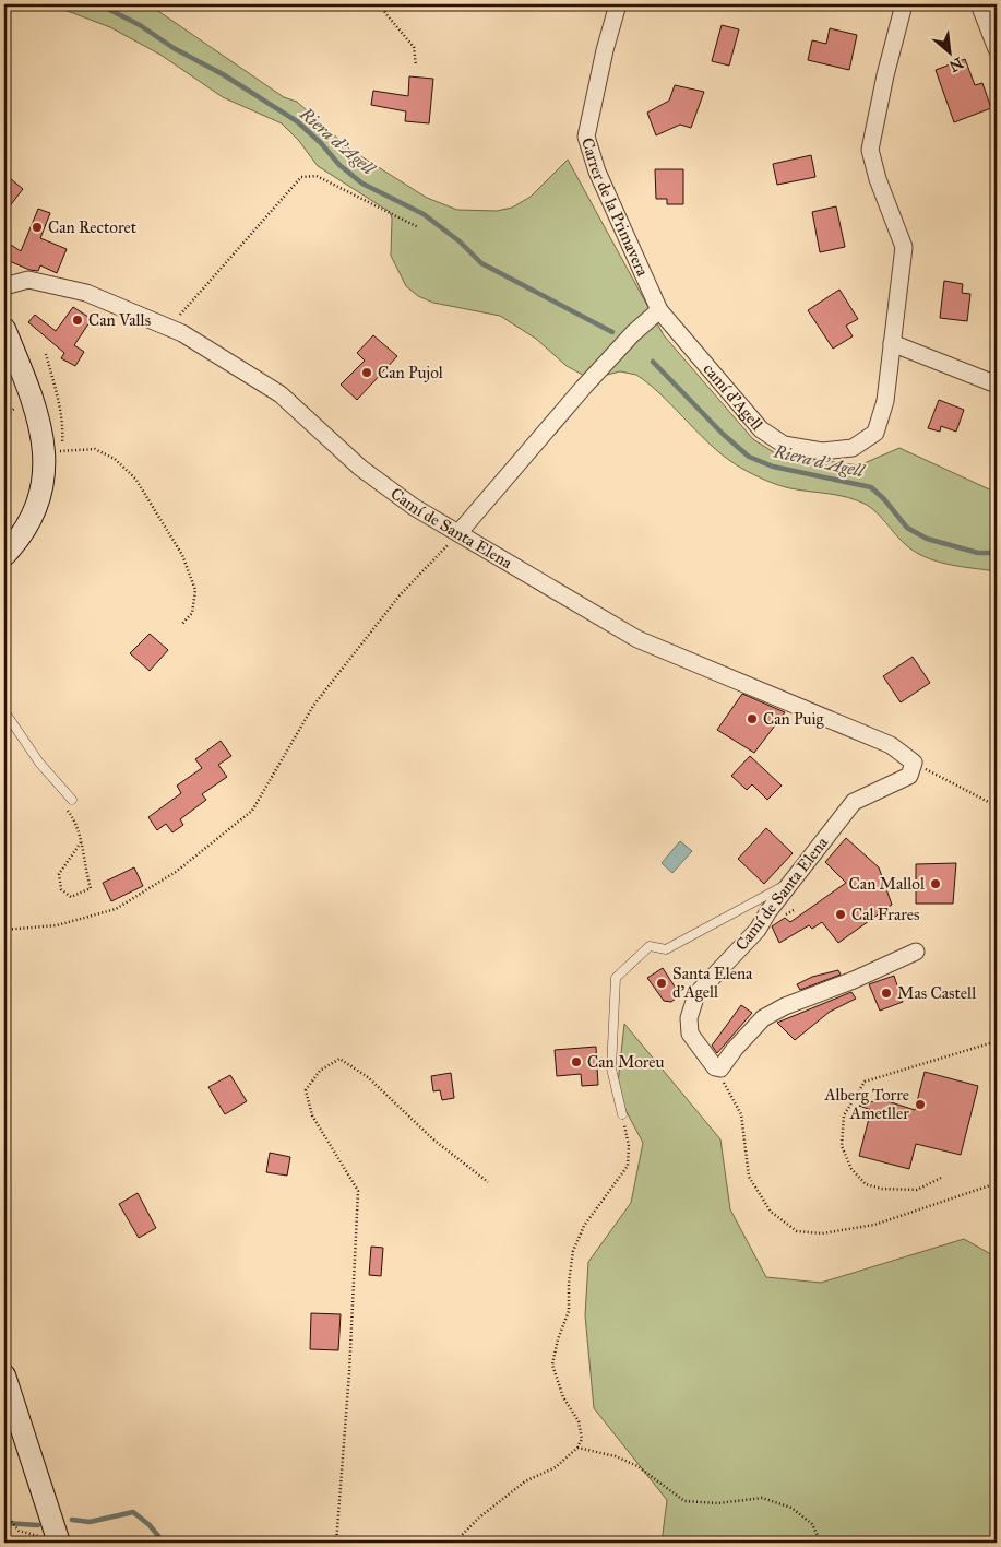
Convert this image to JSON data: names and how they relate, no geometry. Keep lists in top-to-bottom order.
{
  "streets": {
    "street": ["Carrer de la Primavera", "camí d'Agell", "Camí de Santa Elena"]
  },
  "crossings": [
    ["Carrer de la Primavera", "camí d'Agell"]
  ],
  "water": ["Riera d'Agell"],
  "places": [
    "Can Rectoret",
    "Can Valls",
    "Can Pujol",
    "Can Puig",
    "Can Mallol",
    "Cal Frares",
    "Santa Elena d'Agell",
    "Mas Castell",
    "Can Moreu",
    "Alberg Torre Ametller"
  ],
  "north": "bottom right"
}
